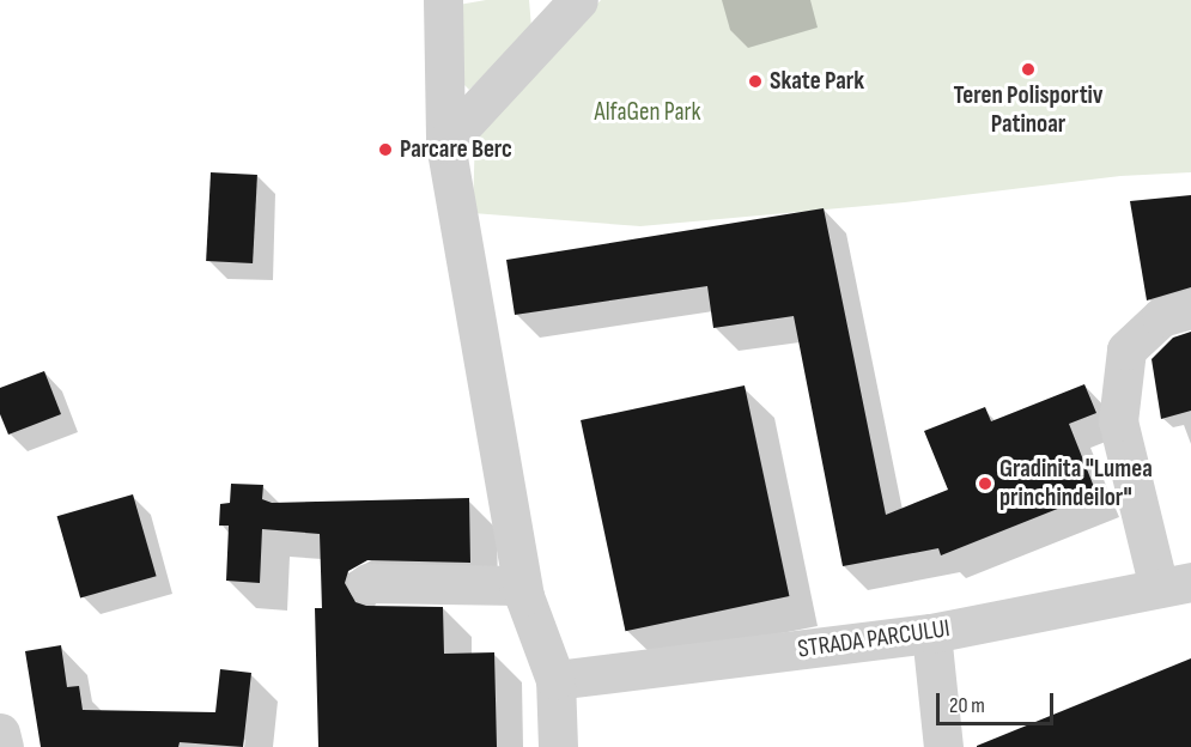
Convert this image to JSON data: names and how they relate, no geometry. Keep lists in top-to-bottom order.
{
  "streets": {
    "street": ["STRADA PARCULUI"]
  },
  "parks": ["AlfaGen Park"],
  "places": [
    "Teren Polisportiv Patinoar",
    "Skate Park",
    "Parcare Berc",
    "Gradinita \"Lumea princhindeilor\""
  ],
  "scale_bar": "20 m"
}
